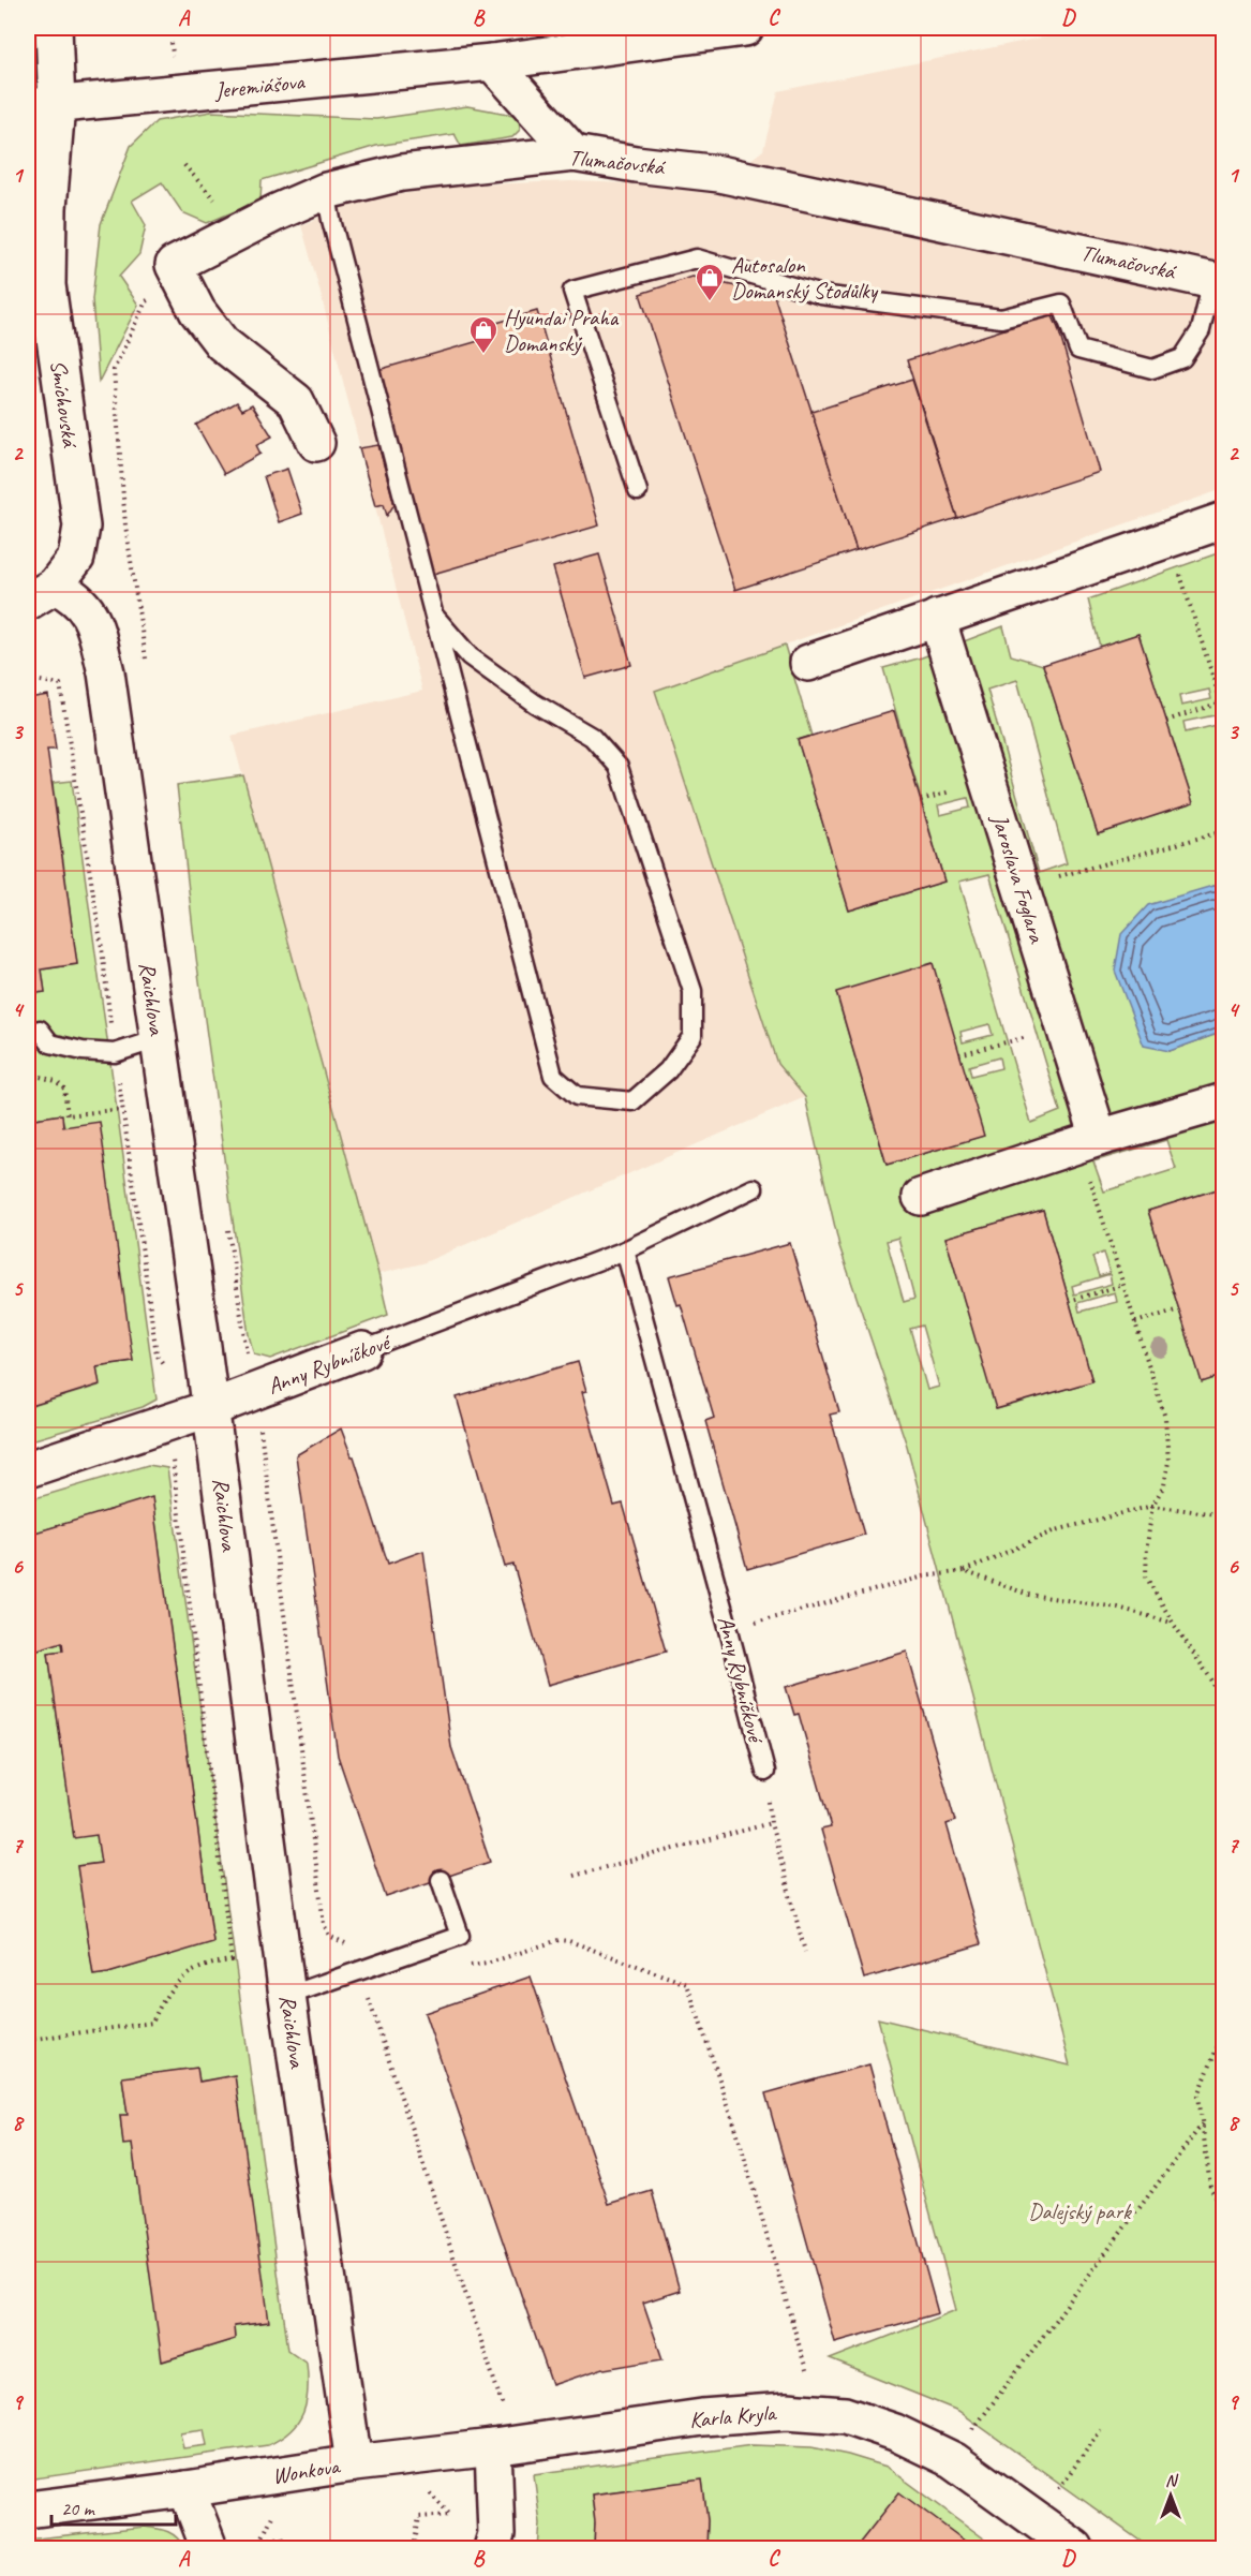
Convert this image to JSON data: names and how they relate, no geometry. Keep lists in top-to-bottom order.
{
  "streets": {
    "street": [
      "Jeremiášova",
      "Tlumačovská",
      "Smíchovská",
      "Jaroslava Foglara",
      "Raichlova",
      "Anny Rybníčkové",
      "Karla Kryla",
      "Wonkova"
    ]
  },
  "crossings": [
    ["Jeremiášova", "Smíchovská"],
    ["Smíchovská", "Raichlova"],
    ["Raichlova", "Anny Rybníčkové"],
    ["Raichlova", "Karla Kryla"],
    ["Raichlova", "Wonkova"],
    ["Karla Kryla", "Wonkova"]
  ],
  "parks": ["Dalejský park"],
  "places": {
    "shop": ["Autosalon Domanský Stodůlky", "Hyundai Praha Domanský"]
  },
  "scale_bar": "20 m",
  "north": "top",
  "grid": {
    "columns": [
      "A",
      "B",
      "C",
      "D"
    ],
    "rows": [
      "1",
      "2",
      "3",
      "4",
      "5",
      "6",
      "7",
      "8",
      "9"
    ]
  }
}
